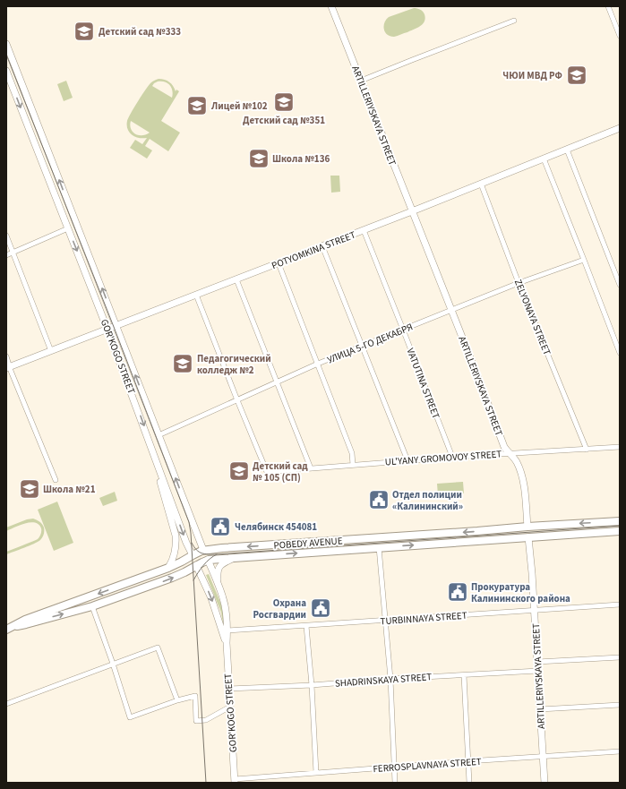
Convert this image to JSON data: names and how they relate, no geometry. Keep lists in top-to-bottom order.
{
  "streets": {
    "main road": ["ARTILLERIYSKAYA STREET", "GOR'KOGO STREET", "POBEDY AVENUE"],
    "street": [
      "POTYOMKINA STREET",
      "ZELYONAYA STREET",
      "УЛИЦА 5-ГО ДЕКАБРЯ",
      "VATUTINA STREET",
      "UL'YANY GROMOVOY STREET",
      "TURBINNAYA STREET",
      "SHADRINSKAYA STREET",
      "FERROSPLAVNAYA STREET"
    ]
  },
  "crossings": [
    ["ARTILLERIYSKAYA STREET", "POTYOMKINA STREET"],
    ["ARTILLERIYSKAYA STREET", "УЛИЦА 5-ГО ДЕКАБРЯ"],
    ["ARTILLERIYSKAYA STREET", "UL'YANY GROMOVOY STREET"],
    ["ARTILLERIYSKAYA STREET", "POBEDY AVENUE"],
    ["ARTILLERIYSKAYA STREET", "TURBINNAYA STREET"],
    ["ARTILLERIYSKAYA STREET", "SHADRINSKAYA STREET"],
    ["ARTILLERIYSKAYA STREET", "FERROSPLAVNAYA STREET"],
    ["POTYOMKINA STREET", "ZELYONAYA STREET"],
    ["POTYOMKINA STREET", "GOR'KOGO STREET"],
    ["POTYOMKINA STREET", "VATUTINA STREET"],
    ["ZELYONAYA STREET", "УЛИЦА 5-ГО ДЕКАБРЯ"],
    ["ZELYONAYA STREET", "UL'YANY GROMOVOY STREET"],
    ["УЛИЦА 5-ГО ДЕКАБРЯ", "GOR'KOGO STREET"],
    ["УЛИЦА 5-ГО ДЕКАБРЯ", "VATUTINA STREET"],
    ["УЛИЦА 5-ГО ДЕКАБРЯ", "UL'YANY GROMOVOY STREET"],
    ["GOR'KOGO STREET", "POBEDY AVENUE"],
    ["GOR'KOGO STREET", "TURBINNAYA STREET"],
    ["GOR'KOGO STREET", "SHADRINSKAYA STREET"],
    ["GOR'KOGO STREET", "FERROSPLAVNAYA STREET"],
    ["VATUTINA STREET", "UL'YANY GROMOVOY STREET"]
  ],
  "places": {
    "school or university": [
      "Детский сад №333",
      "ЧЮИ МВД РФ",
      "Детский сад №351",
      "Лицей №102",
      "Школа №136",
      "Педагогический колледж №2",
      "Детский сад № 105 (СП)",
      "Школа №21"
    ],
    "public building": [
      "Отдел полиции «Калининский»",
      "Челябинск 454081",
      "Прокуратура Калининского района",
      "Охрана Росгвардии"
    ]
  }
}
